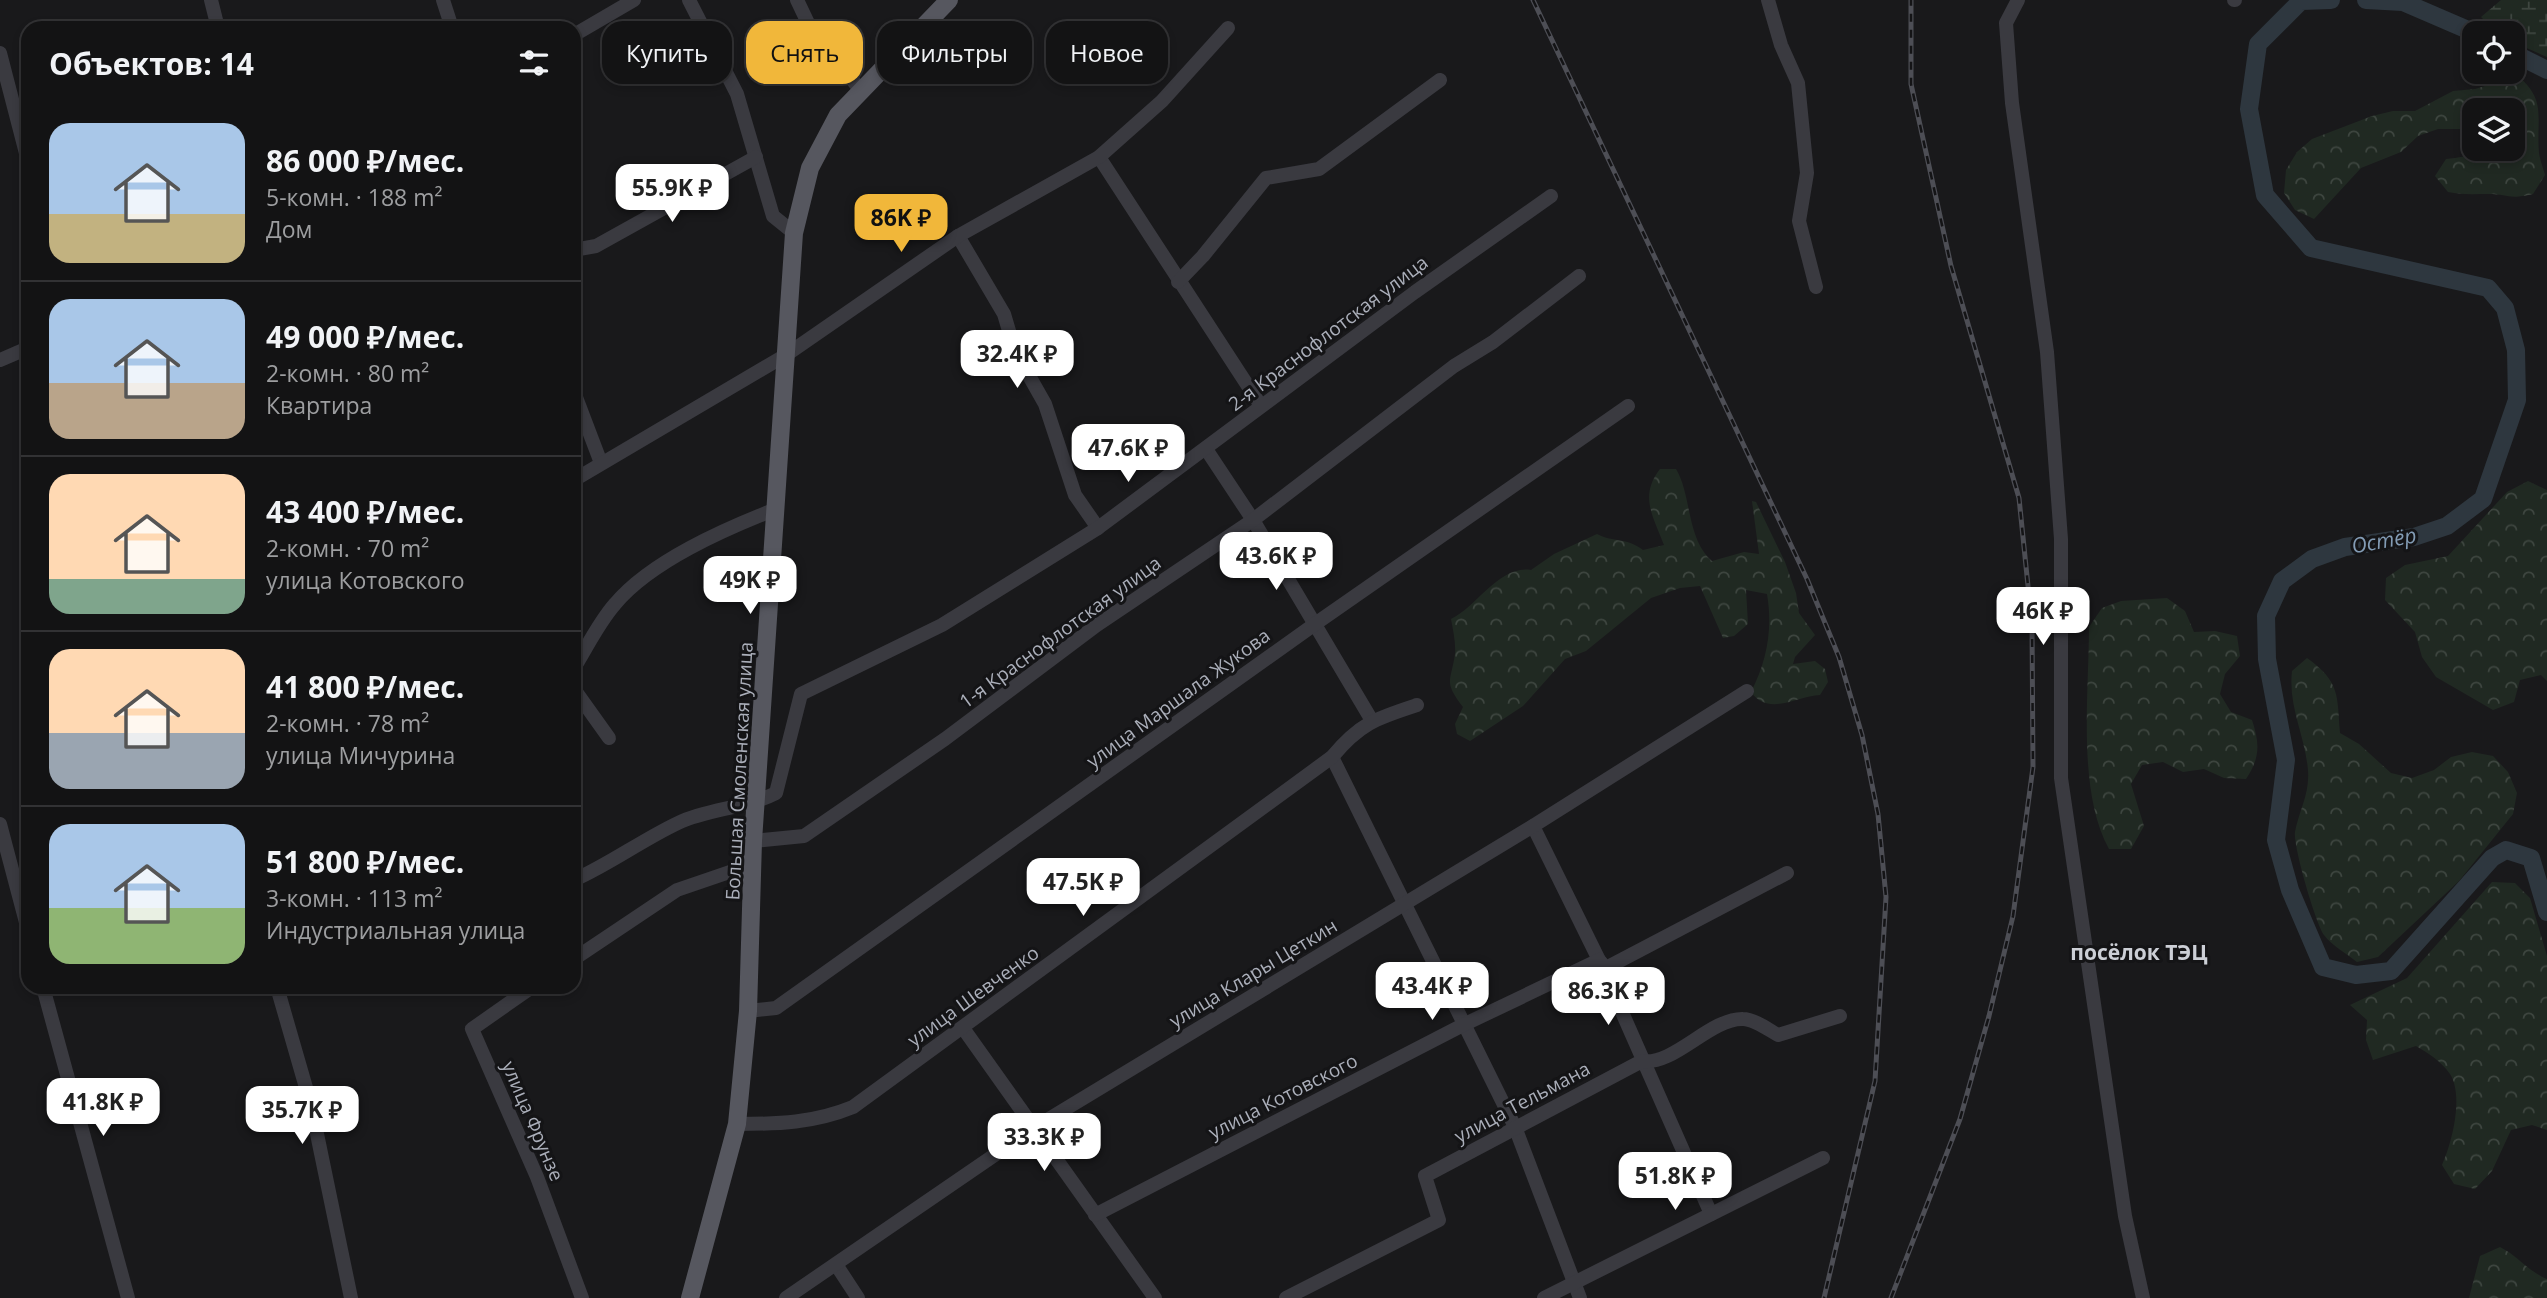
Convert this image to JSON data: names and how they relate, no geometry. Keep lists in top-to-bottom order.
{
  "streets": {
    "main road": ["Большая Смоленская улица"],
    "street": [
      "2-я Краснофлотская улица",
      "1-я Краснофлотская улица",
      "улица Маршала Жукова",
      "улица Клары Цеткин",
      "улица Шевченко",
      "улица Котовского",
      "улица Тельмана",
      "улица Фрунзе"
    ]
  },
  "crossings": [
    ["2-я Краснофлотская улица", "Большая Смоленская улица"],
    ["1-я Краснофлотская улица", "Большая Смоленская улица"],
    ["улица Маршала Жукова", "Большая Смоленская улица"],
    ["Большая Смоленская улица", "улица Шевченко"]
  ],
  "districts": ["посёлок ТЭЦ"],
  "water": ["Остёр"],
  "page": {
    "chip": [
      "Купить",
      "Снять",
      "Фильтры",
      "Новое"
    ],
    "heading": "Объектов: 14",
    "list": [
      {
        "name": "86 000 ₽/мес.",
        "note": "5-комн. · 188 m² · Дом"
      },
      {
        "name": "49 000 ₽/мес.",
        "note": "2-комн. · 80 m² · Квартира"
      },
      {
        "name": "43 400 ₽/мес.",
        "note": "2-комн. · 70 m² · улица Котовского"
      },
      {
        "name": "41 800 ₽/мес.",
        "note": "2-комн. · 78 m² · улица Мичурина"
      },
      {
        "name": "51 800 ₽/мес.",
        "note": "3-комн. · 113 m² · Индустриальная улица"
      }
    ],
    "price": [
      "55.9K ₽",
      "86K ₽",
      "32.4K ₽",
      "47.6K ₽",
      "43.6K ₽",
      "49K ₽",
      "46K ₽",
      "47.5K ₽",
      "43.4K ₽",
      "86.3K ₽",
      "41.8K ₽",
      "35.7K ₽",
      "33.3K ₽",
      "51.8K ₽"
    ]
  }
}
